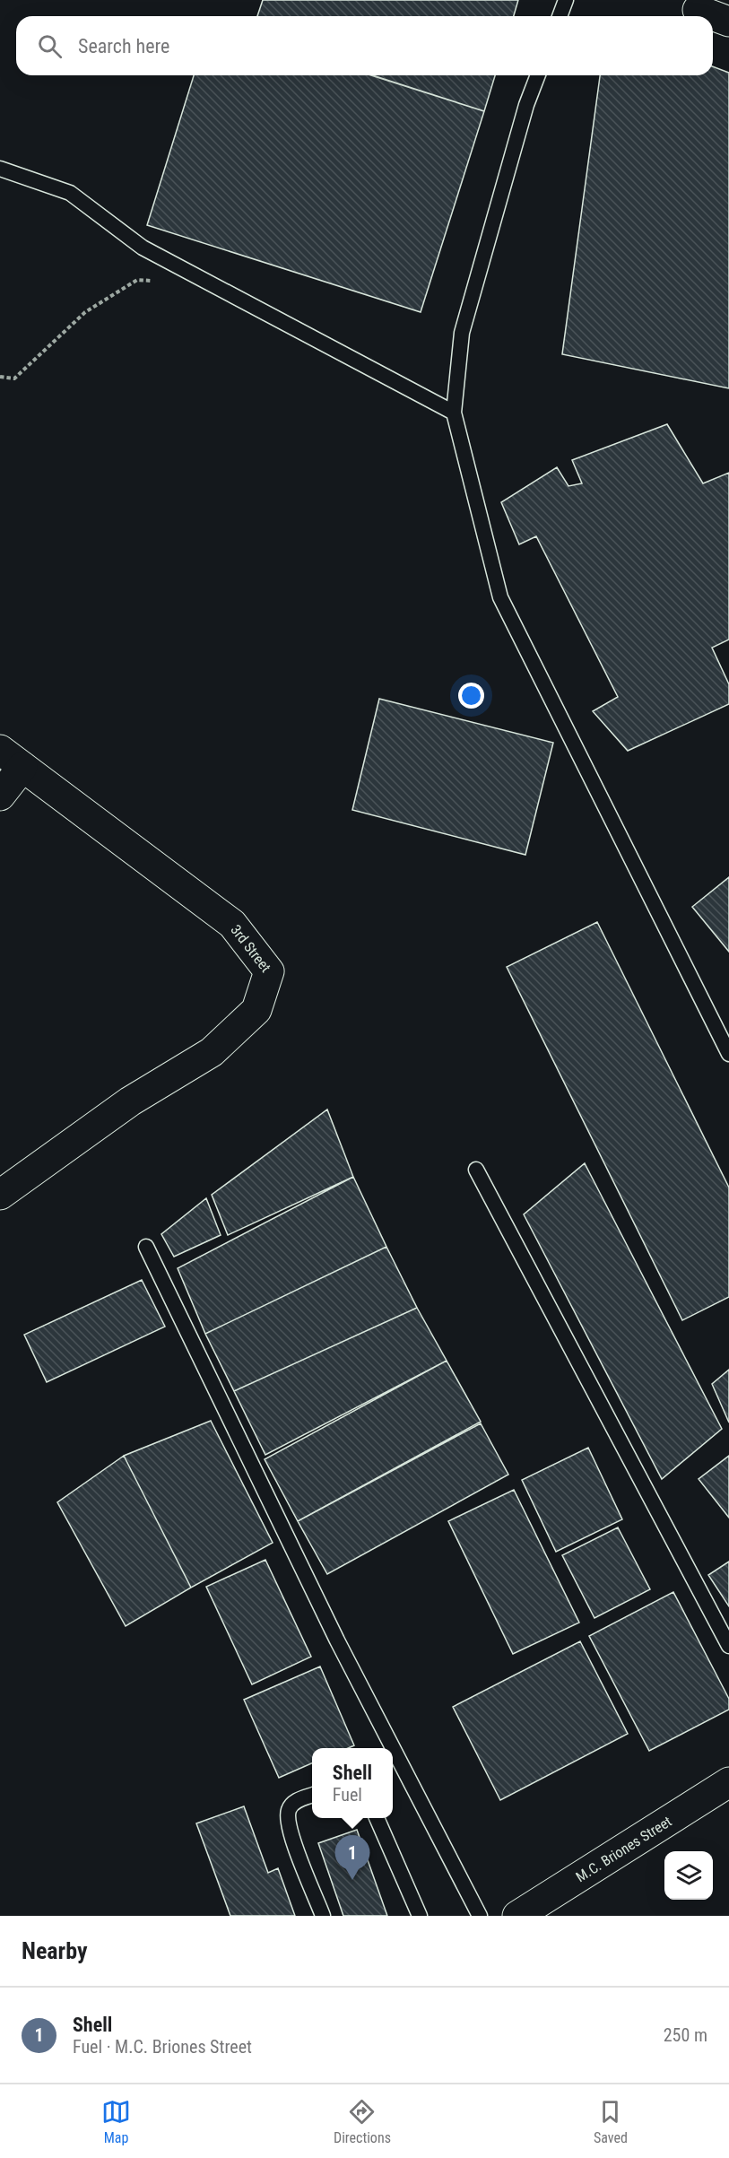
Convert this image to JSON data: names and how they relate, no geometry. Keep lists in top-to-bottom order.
{
  "streets": {
    "street": ["3rd Street", "M.C. Briones Street"]
  },
  "page": {
    "search": "Search here",
    "popup": ["Shell", "Fuel"],
    "pins": "1",
    "heading": "Nearby",
    "list": [
      {
        "mark": "1",
        "name": "Shell",
        "note": "Fuel · M.C. Briones Street",
        "value": "250 m"
      }
    ],
    "nav": ["Map", "Directions", "Saved"]
  }
}
